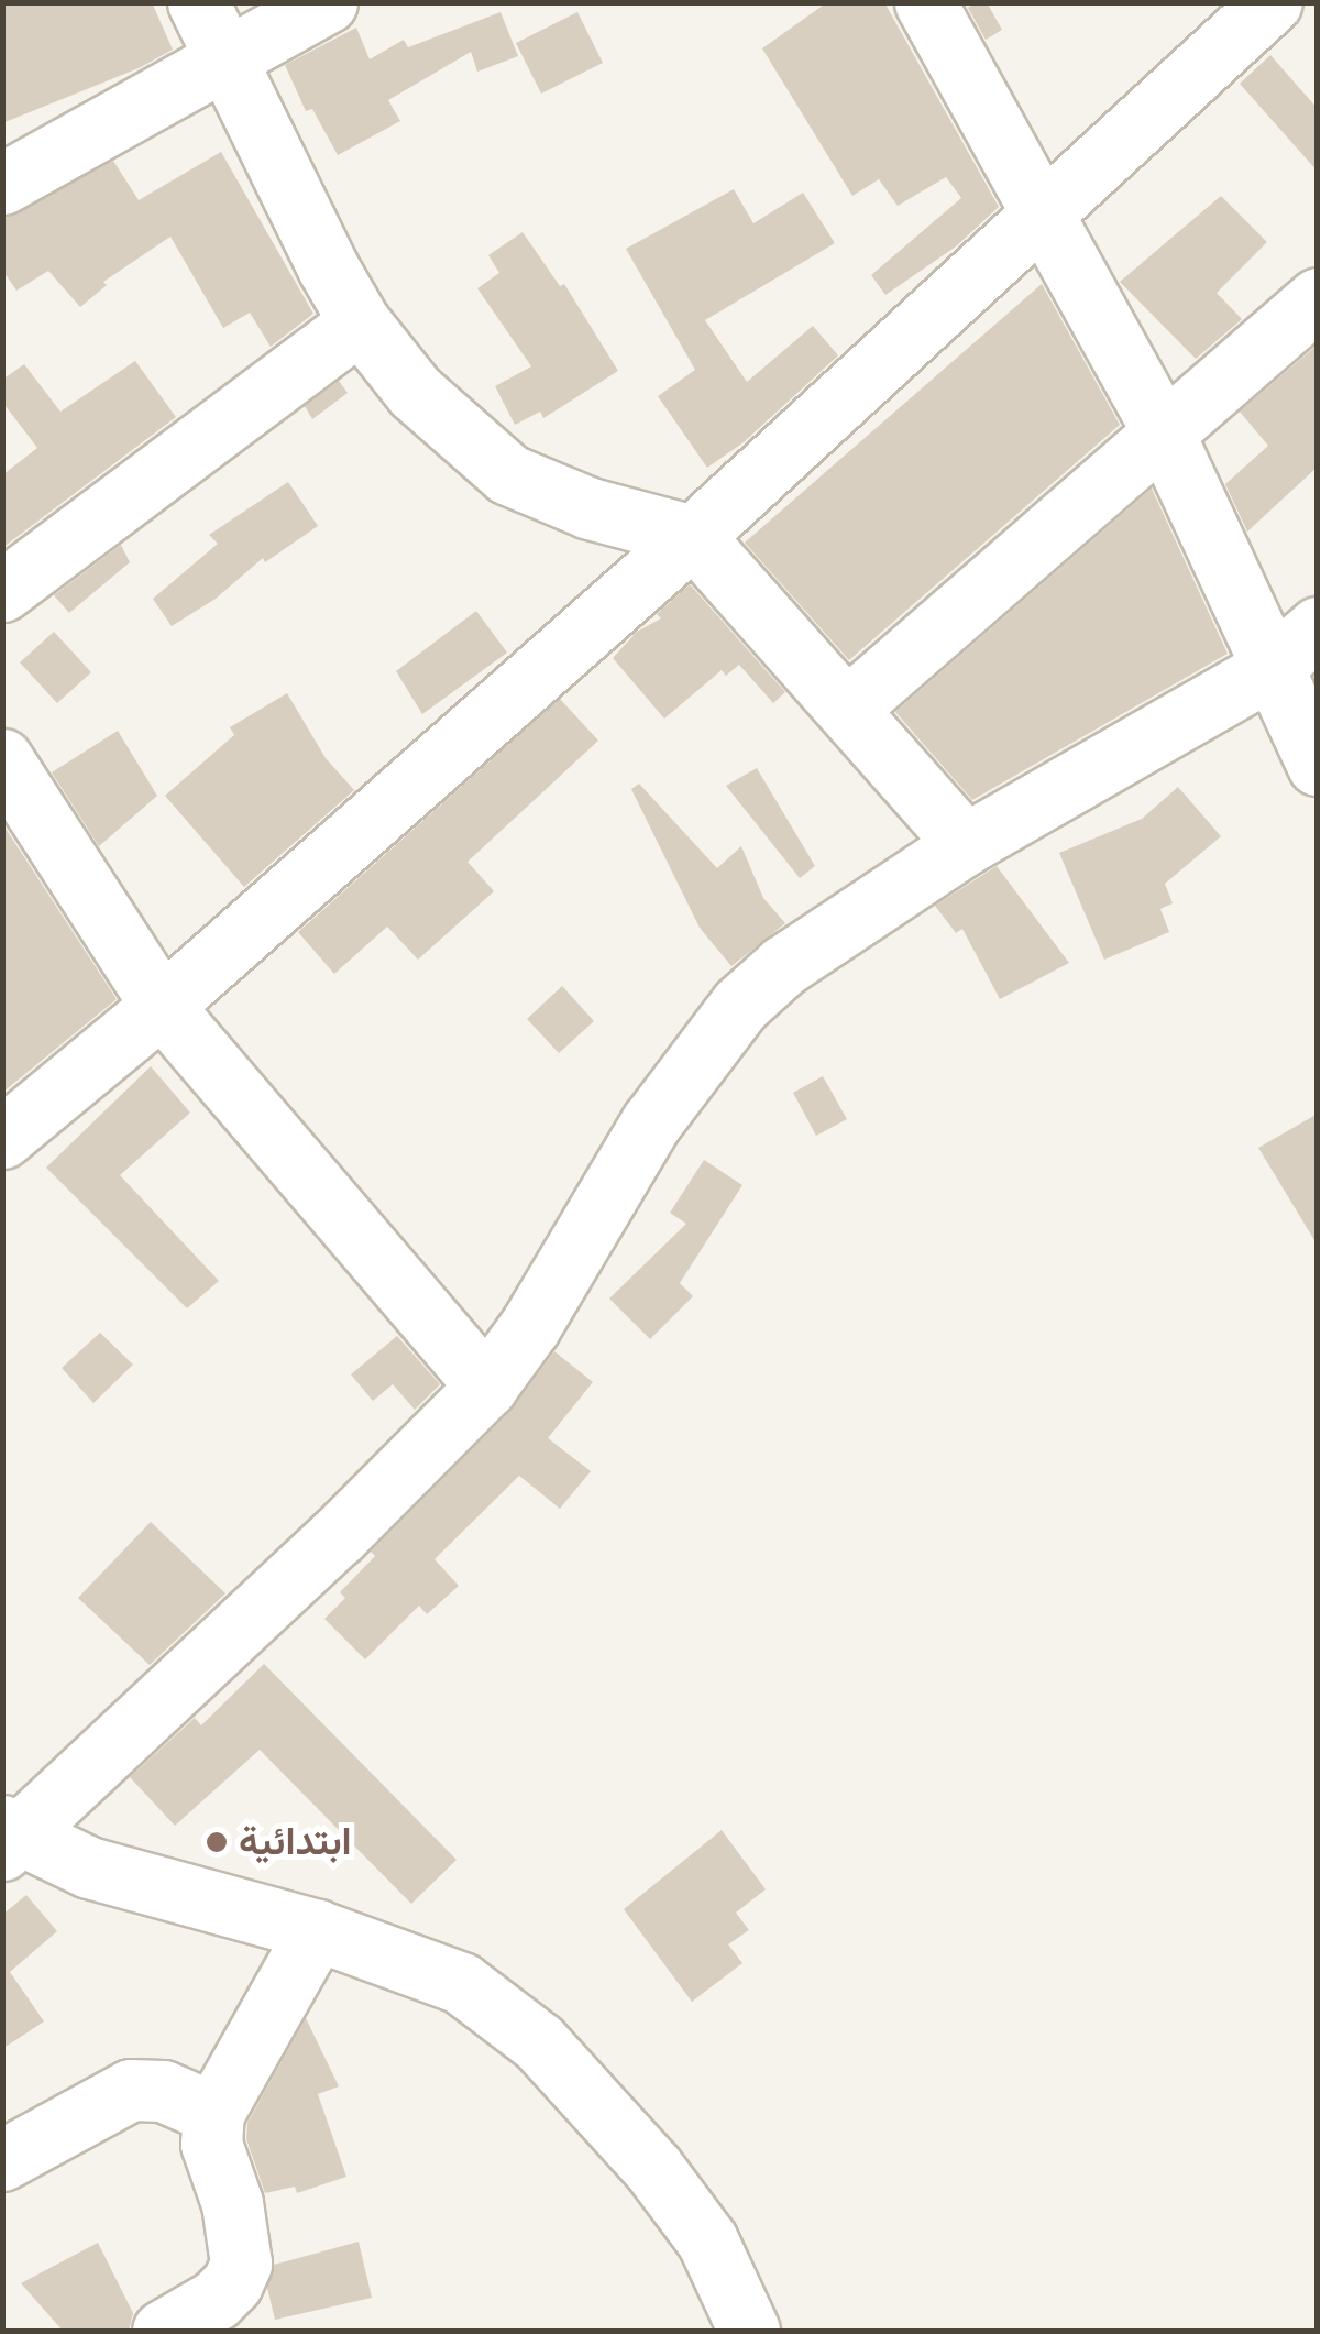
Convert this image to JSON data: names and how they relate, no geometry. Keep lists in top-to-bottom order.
{
  "places": ["ابتدائية"]
}
